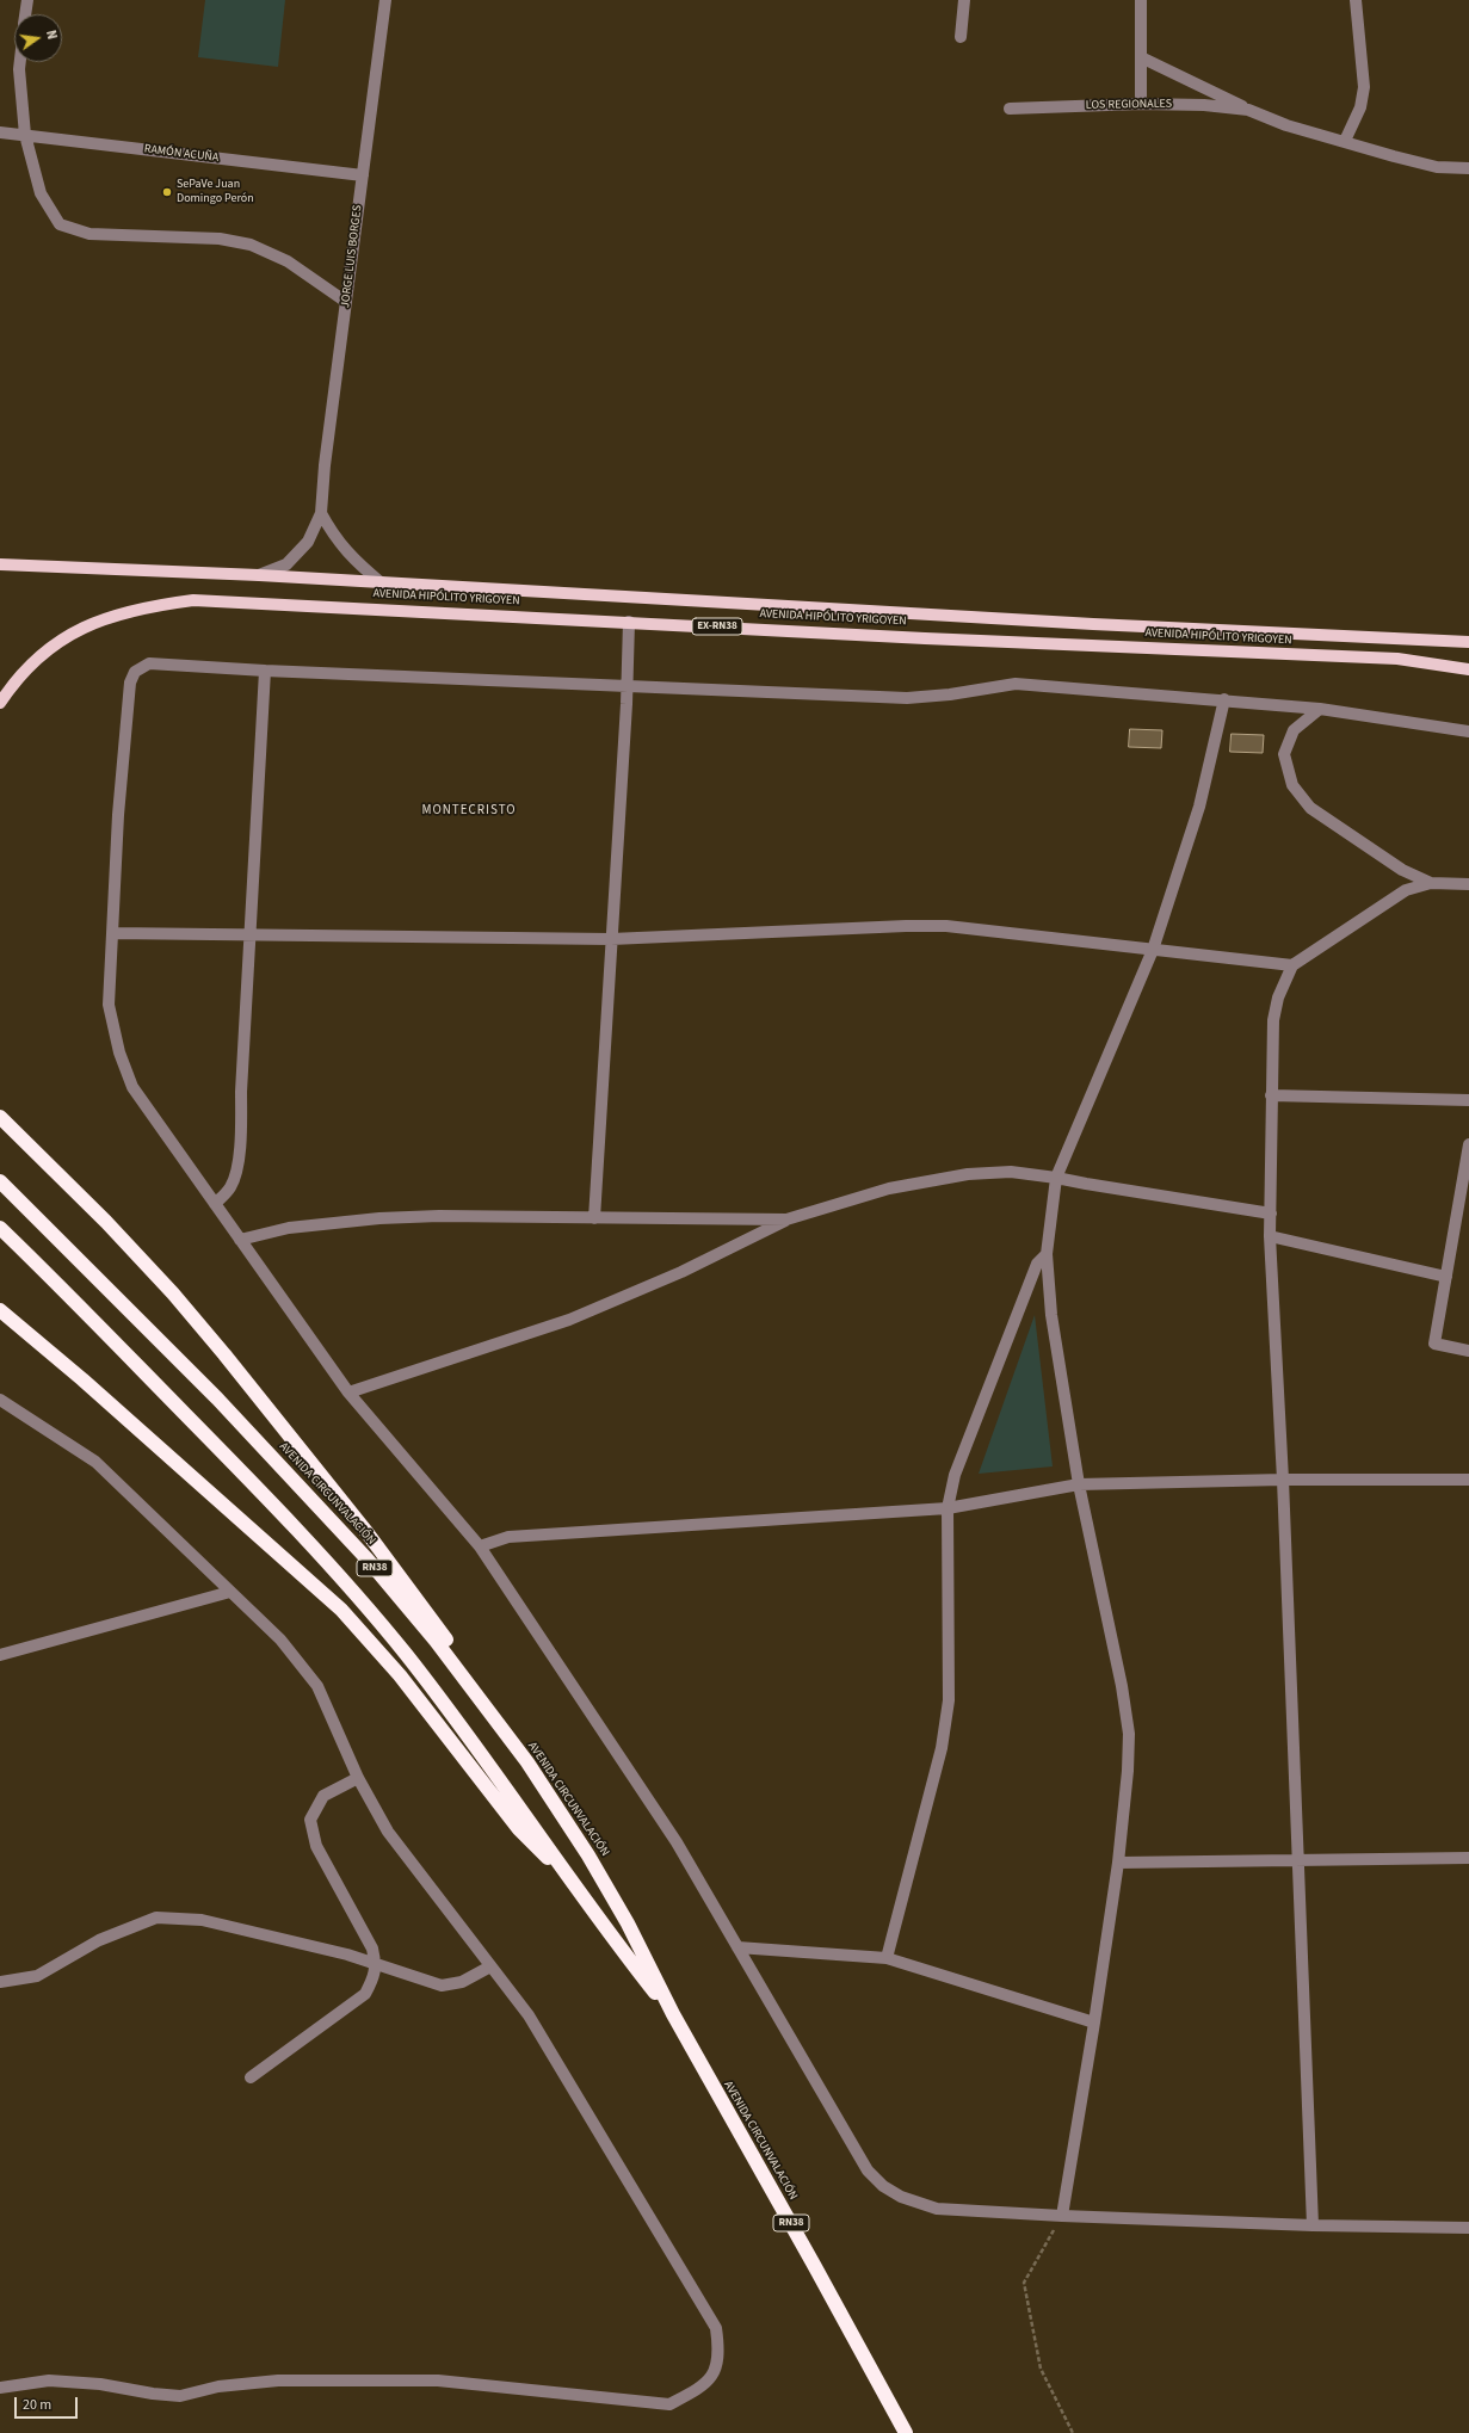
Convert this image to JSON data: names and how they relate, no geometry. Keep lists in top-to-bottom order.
{
  "streets": {
    "highway": ["AVENIDA CIRCUNVALACIÓN", "RN38"],
    "main road": ["AVENIDA HIPÓLITO YRIGOYEN", "EX-RN38"],
    "street": ["LOS REGIONALES", "RAMÓN ACUÑA", "JORGE LUIS BORGES"]
  },
  "crossings": [
    ["RAMÓN ACUÑA", "JORGE LUIS BORGES"],
    ["JORGE LUIS BORGES", "AVENIDA HIPÓLITO YRIGOYEN"]
  ],
  "districts": ["MONTECRISTO"],
  "places": ["SePaVe Juan Domingo Perón"],
  "scale_bar": "20 m",
  "north": "right"
}
